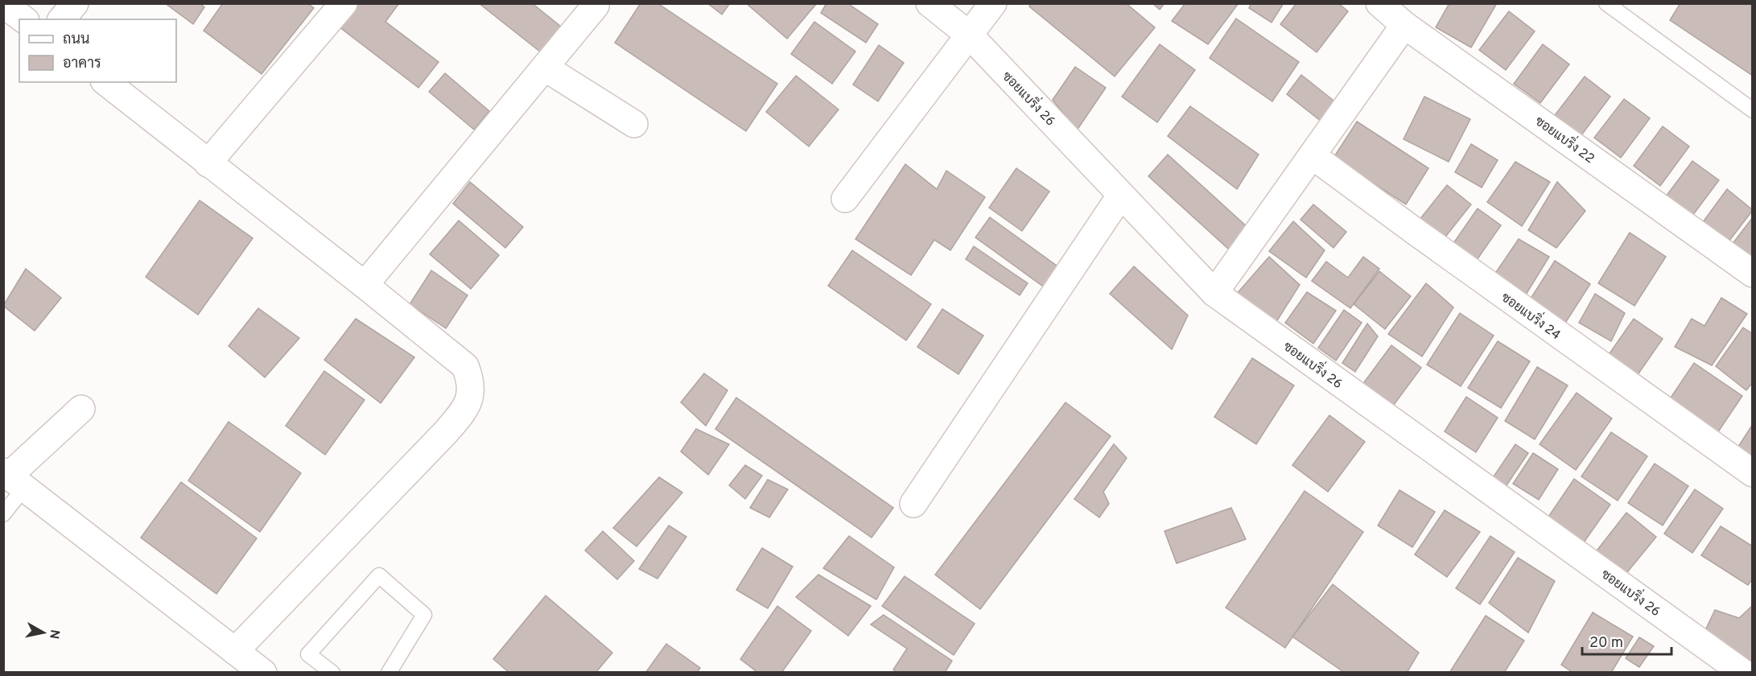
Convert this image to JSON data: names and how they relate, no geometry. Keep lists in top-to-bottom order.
{
  "streets": {
    "street": ["ซอยแบริ่ง 26", "ซอยแบริ่ง 22", "ซอยแบริ่ง 24"]
  },
  "legend": ["ถนน", "อาคาร"],
  "scale_bar": "20 m",
  "north": "right"
}
